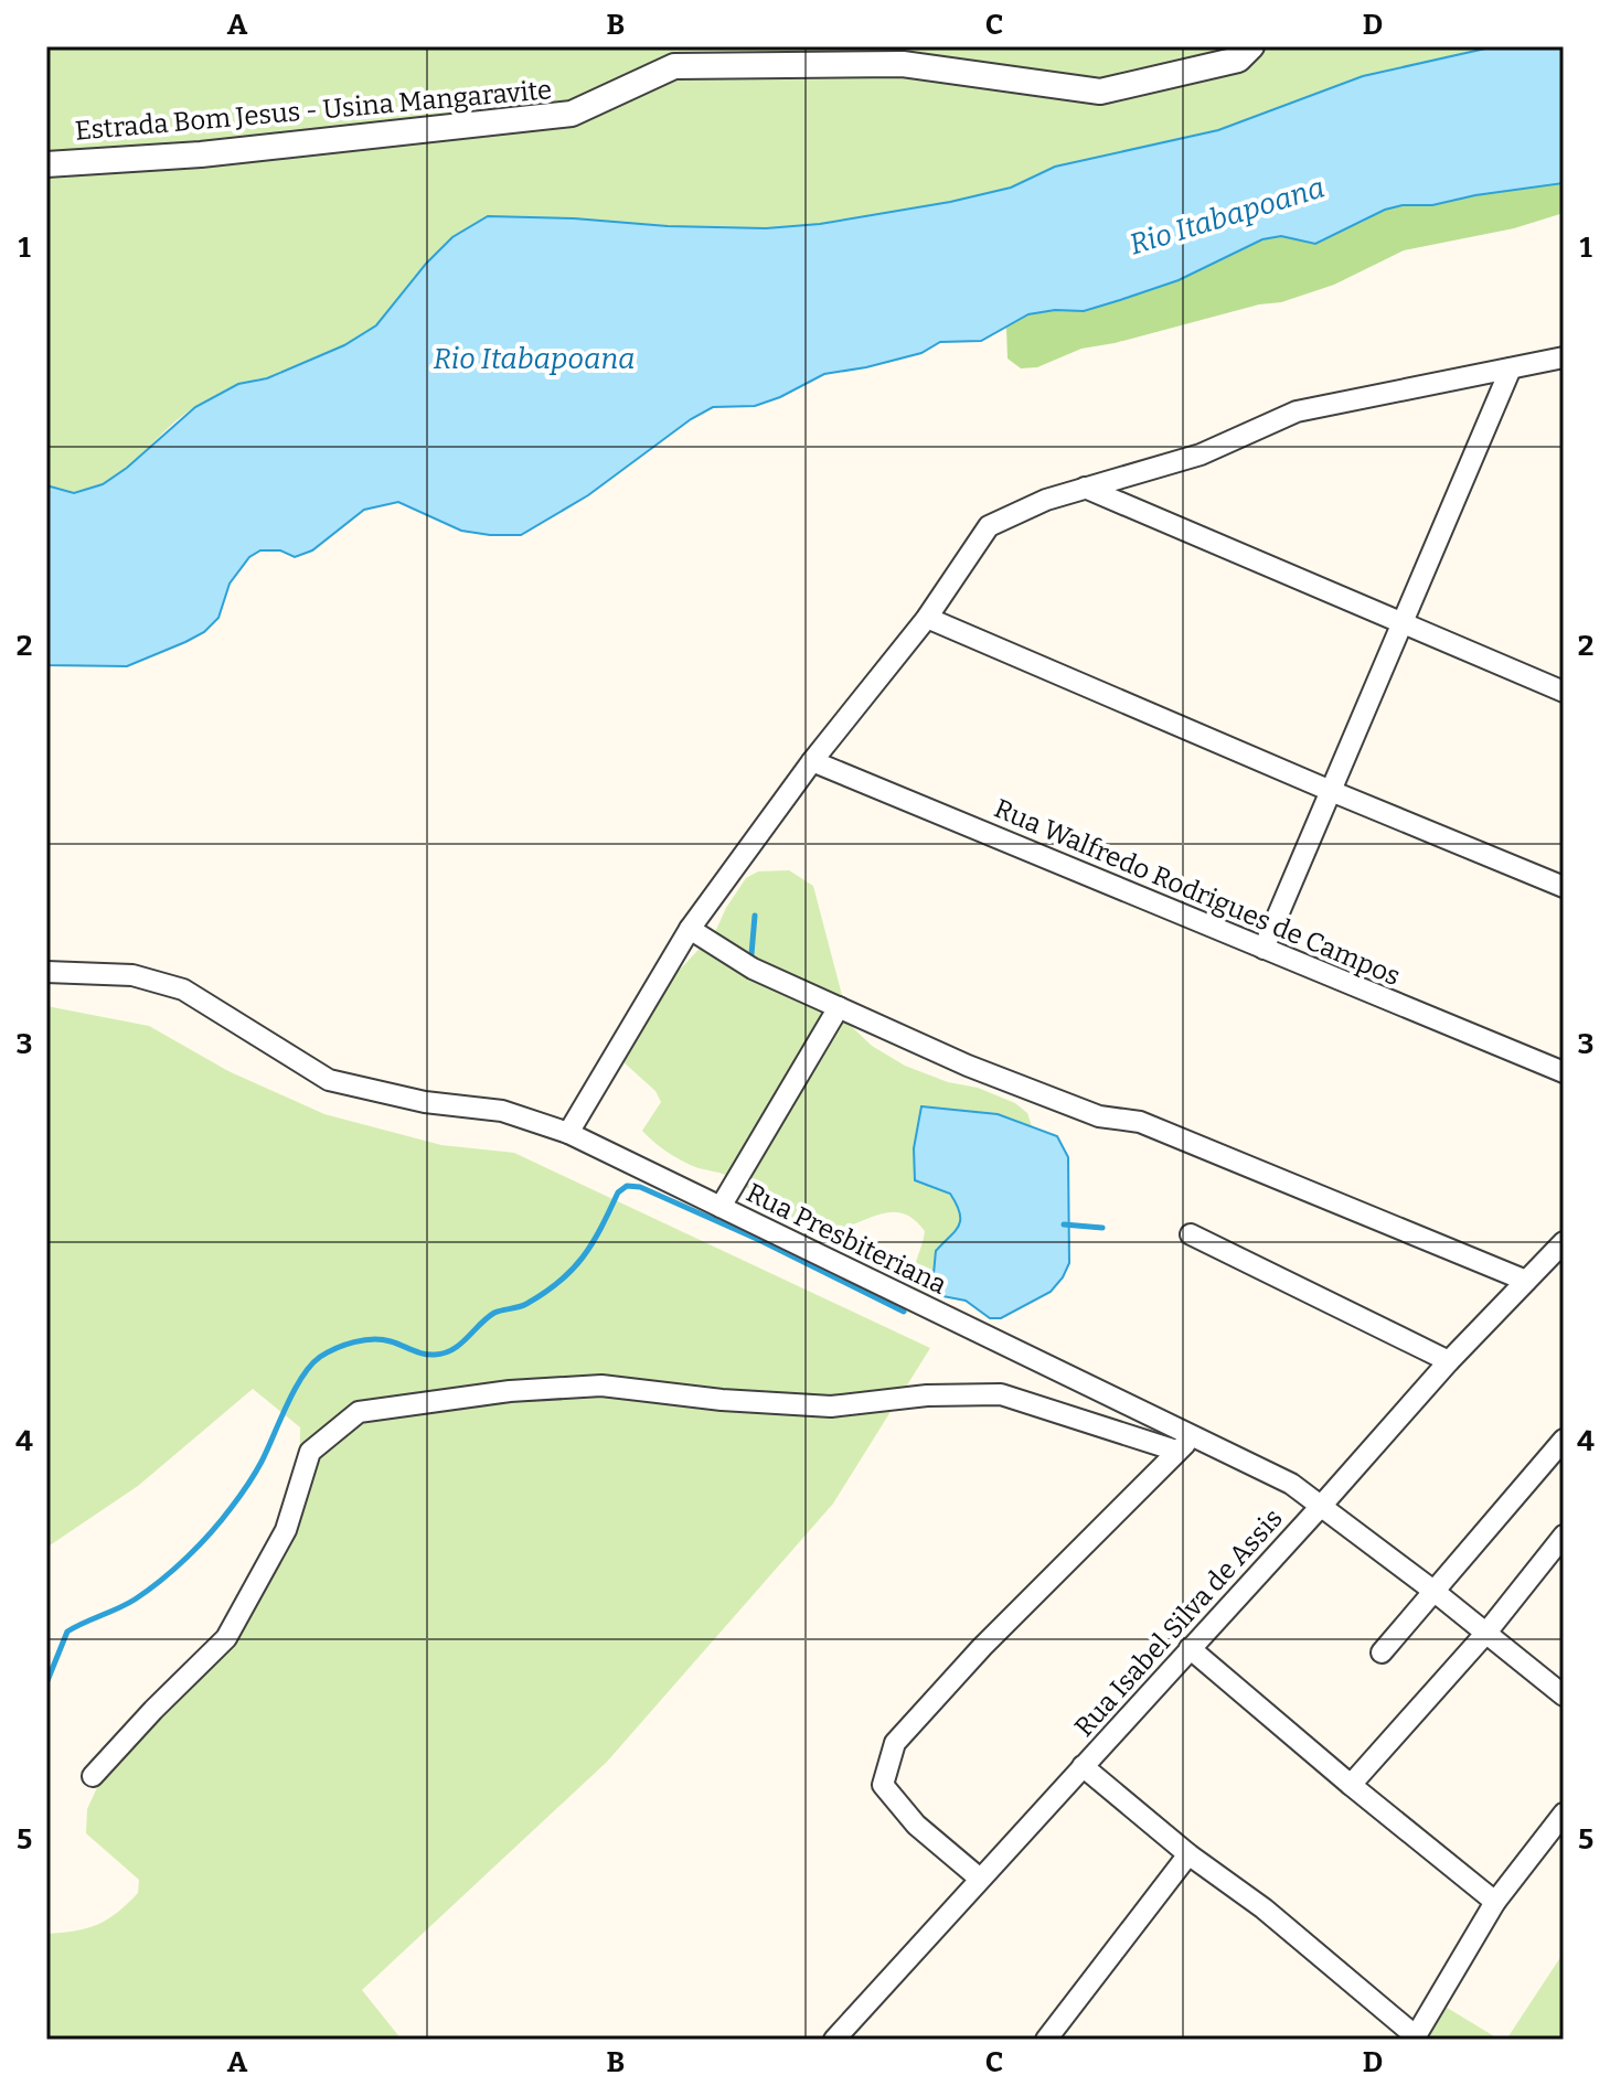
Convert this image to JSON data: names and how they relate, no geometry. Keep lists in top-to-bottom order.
{
  "streets": {
    "street": [
      "Estrada Bom Jesus - Usina Mangaravite",
      "Rua Walfredo Rodrigues de Campos",
      "Rua Presbiteriana",
      "Rua Isabel Silva de Assis"
    ]
  },
  "crossings": [
    ["Rua Presbiteriana", "Rua Isabel Silva de Assis"]
  ],
  "water": ["Rio Itabapoana"],
  "grid": {
    "columns": [
      "A",
      "B",
      "C",
      "D"
    ],
    "rows": [
      "1",
      "2",
      "3",
      "4",
      "5"
    ]
  }
}
